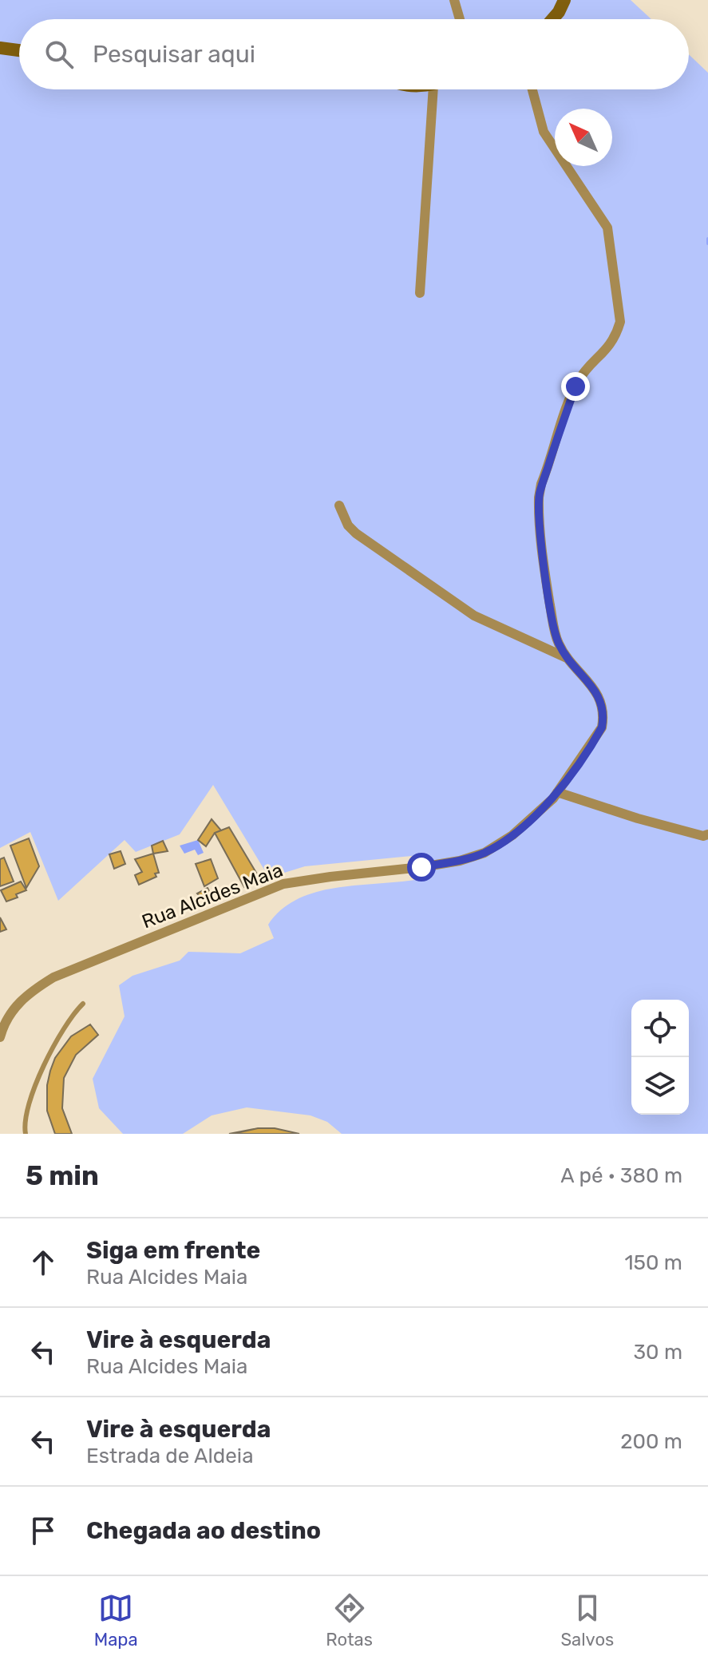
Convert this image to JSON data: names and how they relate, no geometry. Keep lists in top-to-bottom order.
{
  "streets": {
    "street": ["Rua Alcides Maia"]
  },
  "north": "top left",
  "page": {
    "search": "Pesquisar aqui",
    "heading": ["5 min", "A pé · 380 m"],
    "list": [
      ["Siga em frente", "Rua Alcides Maia", "150 m"],
      ["Vire à esquerda", "Rua Alcides Maia", "30 m"],
      ["Vire à esquerda", "Estrada de Aldeia", "200 m"],
      "Chegada ao destino"
    ],
    "nav": ["Mapa", "Rotas", "Salvos"]
  }
}
